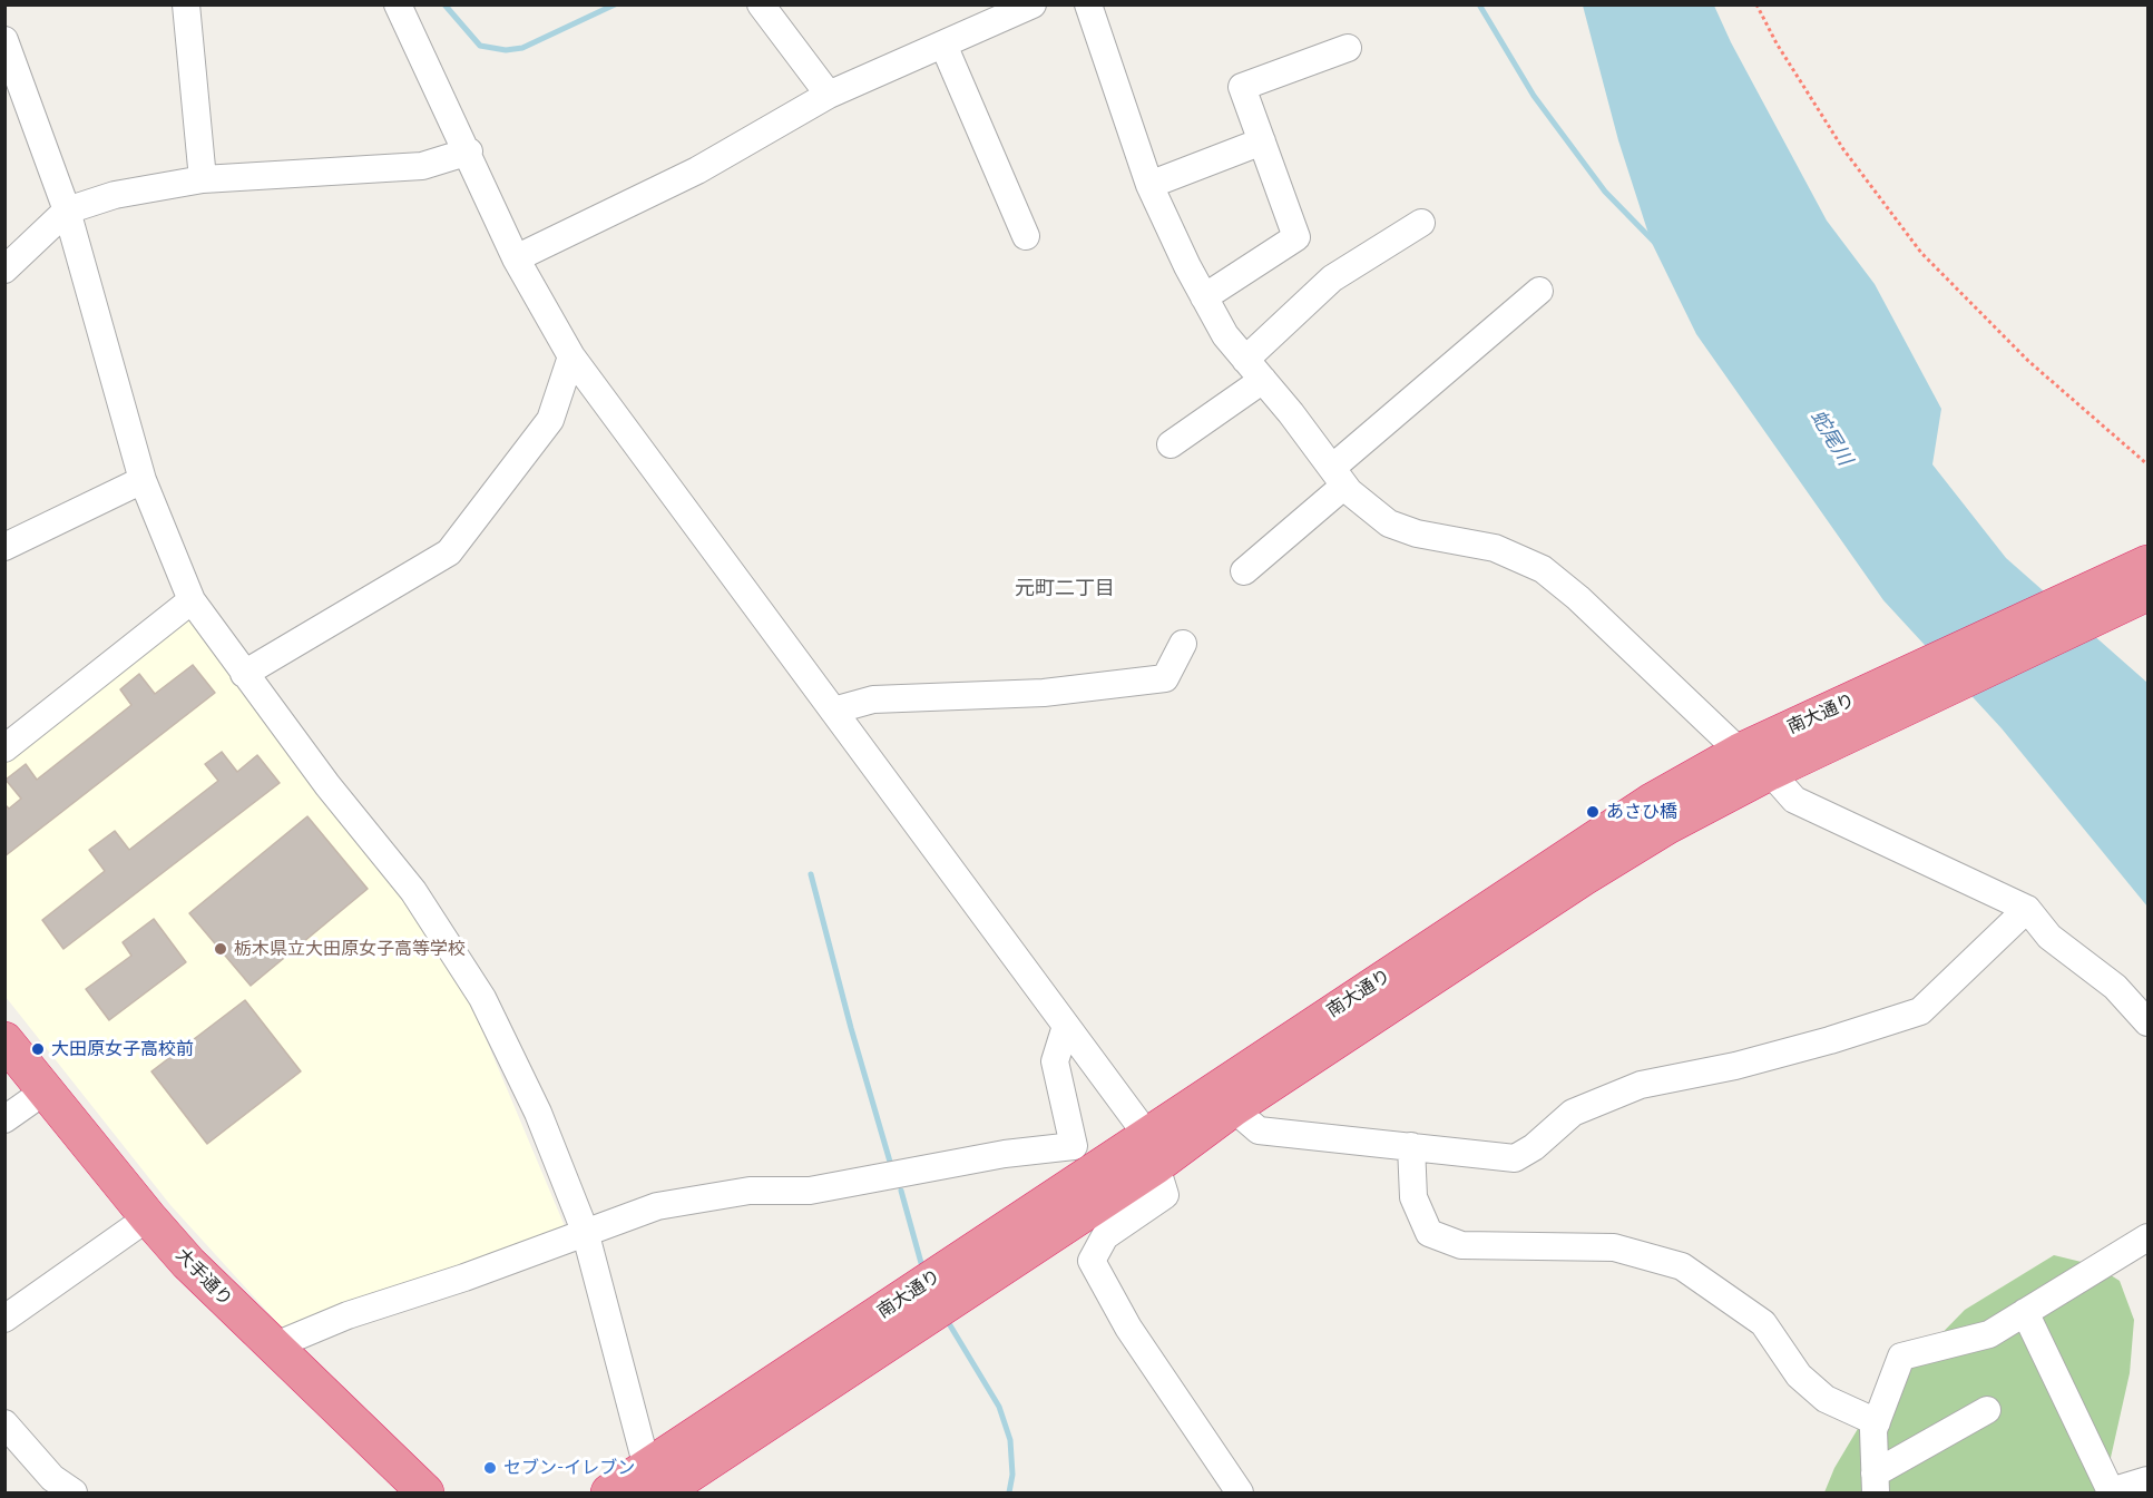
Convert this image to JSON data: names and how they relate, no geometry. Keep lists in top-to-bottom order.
{
  "streets": {
    "highway": ["南大通り", "大手通り"]
  },
  "districts": ["元町二丁目"],
  "water": ["蛇尾川"],
  "places": [
    "あさひ橋",
    "栃木県立大田原女子高等学校",
    "大田原女子高校前",
    "セブン-イレブン"
  ]
}
